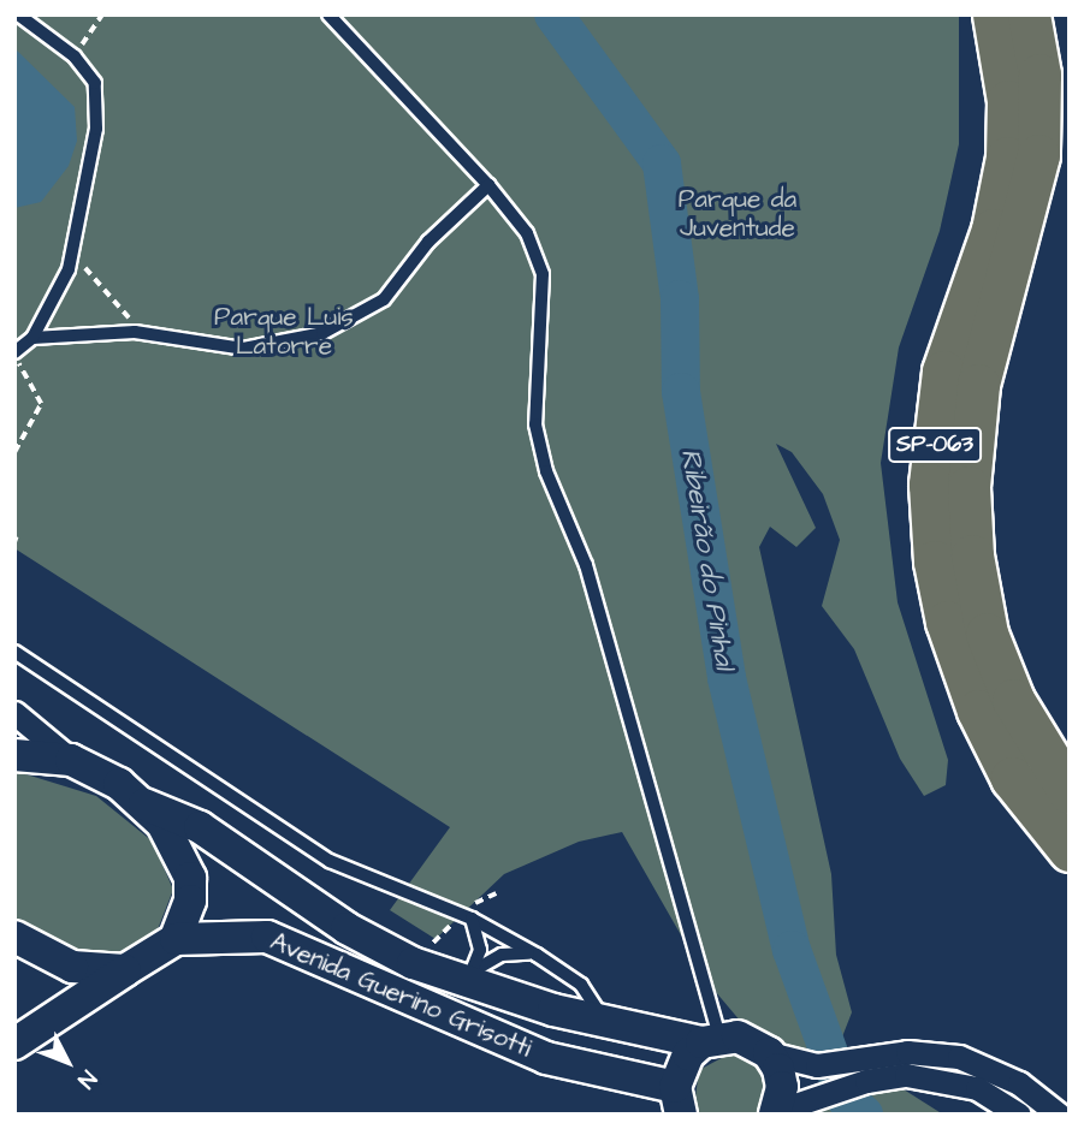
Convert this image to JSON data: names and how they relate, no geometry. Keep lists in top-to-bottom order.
{
  "streets": {
    "highway": ["SP-063"],
    "main road": ["Avenida Guerino Grisotti"]
  },
  "water": ["Ribeirão do Pinhal"],
  "parks": ["Parque da Juventude", "Parque Luis Latorre"],
  "north": "bottom right"
}
